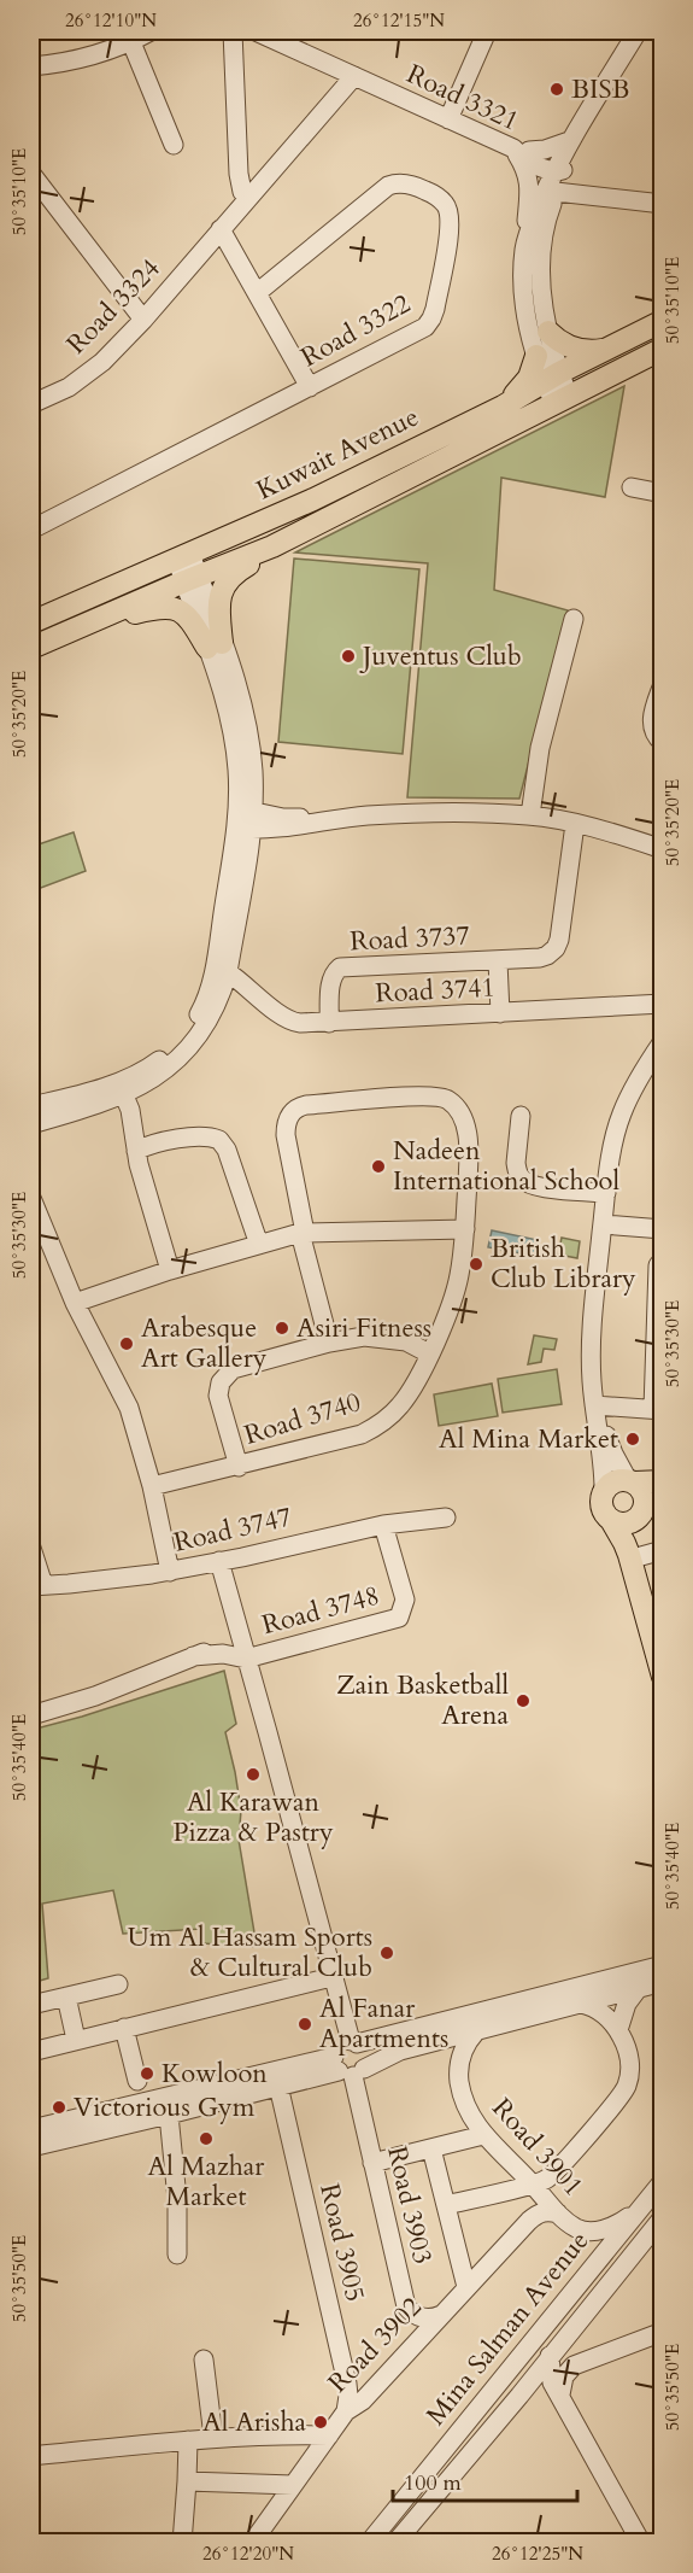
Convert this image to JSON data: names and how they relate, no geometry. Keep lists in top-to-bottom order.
{
  "streets": {
    "main road": ["Kuwait Avenue"],
    "street": [
      "Road 3321",
      "Road 3324",
      "Road 3322",
      "Road 3737",
      "Road 3741",
      "Road 3740",
      "Road 3747",
      "Road 3748",
      "Road 3901",
      "Road 3903",
      "Road 3905",
      "Mina Salman Avenue",
      "Road 3902"
    ]
  },
  "crossings": [
    ["Road 3321", "Road 3324"],
    ["Road 3737", "Road 3741"],
    ["Road 3747", "Road 3748"],
    ["Road 3901", "Mina Salman Avenue"],
    ["Road 3901", "Road 3902"],
    ["Road 3903", "Road 3902"],
    ["Road 3905", "Road 3902"]
  ],
  "places": [
    "BISB",
    "Juventus Club",
    "Nadeen International School",
    "British Club Library",
    "Asiri Fitness",
    "Arabesque Art Gallery",
    "Al Mina Market",
    "Zain Basketball Arena",
    "Al Karawan Pizza & Pastry",
    "Um Al Hassam Sports & Cultural Club",
    "Al Fanar Apartments",
    "Kowloon",
    "Victorious Gym",
    "Al Mazhar Market",
    "Al Arisha"
  ],
  "scale_bar": "100 m",
  "coordinates": [
    "26°12'10\"N",
    "26°12'15\"N",
    "50°35'10\"E",
    "50°35'20\"E",
    "50°35'30\"E",
    "50°35'40\"E",
    "50°35'50\"E",
    "26°12'20\"N",
    "26°12'25\"N"
  ]
}
